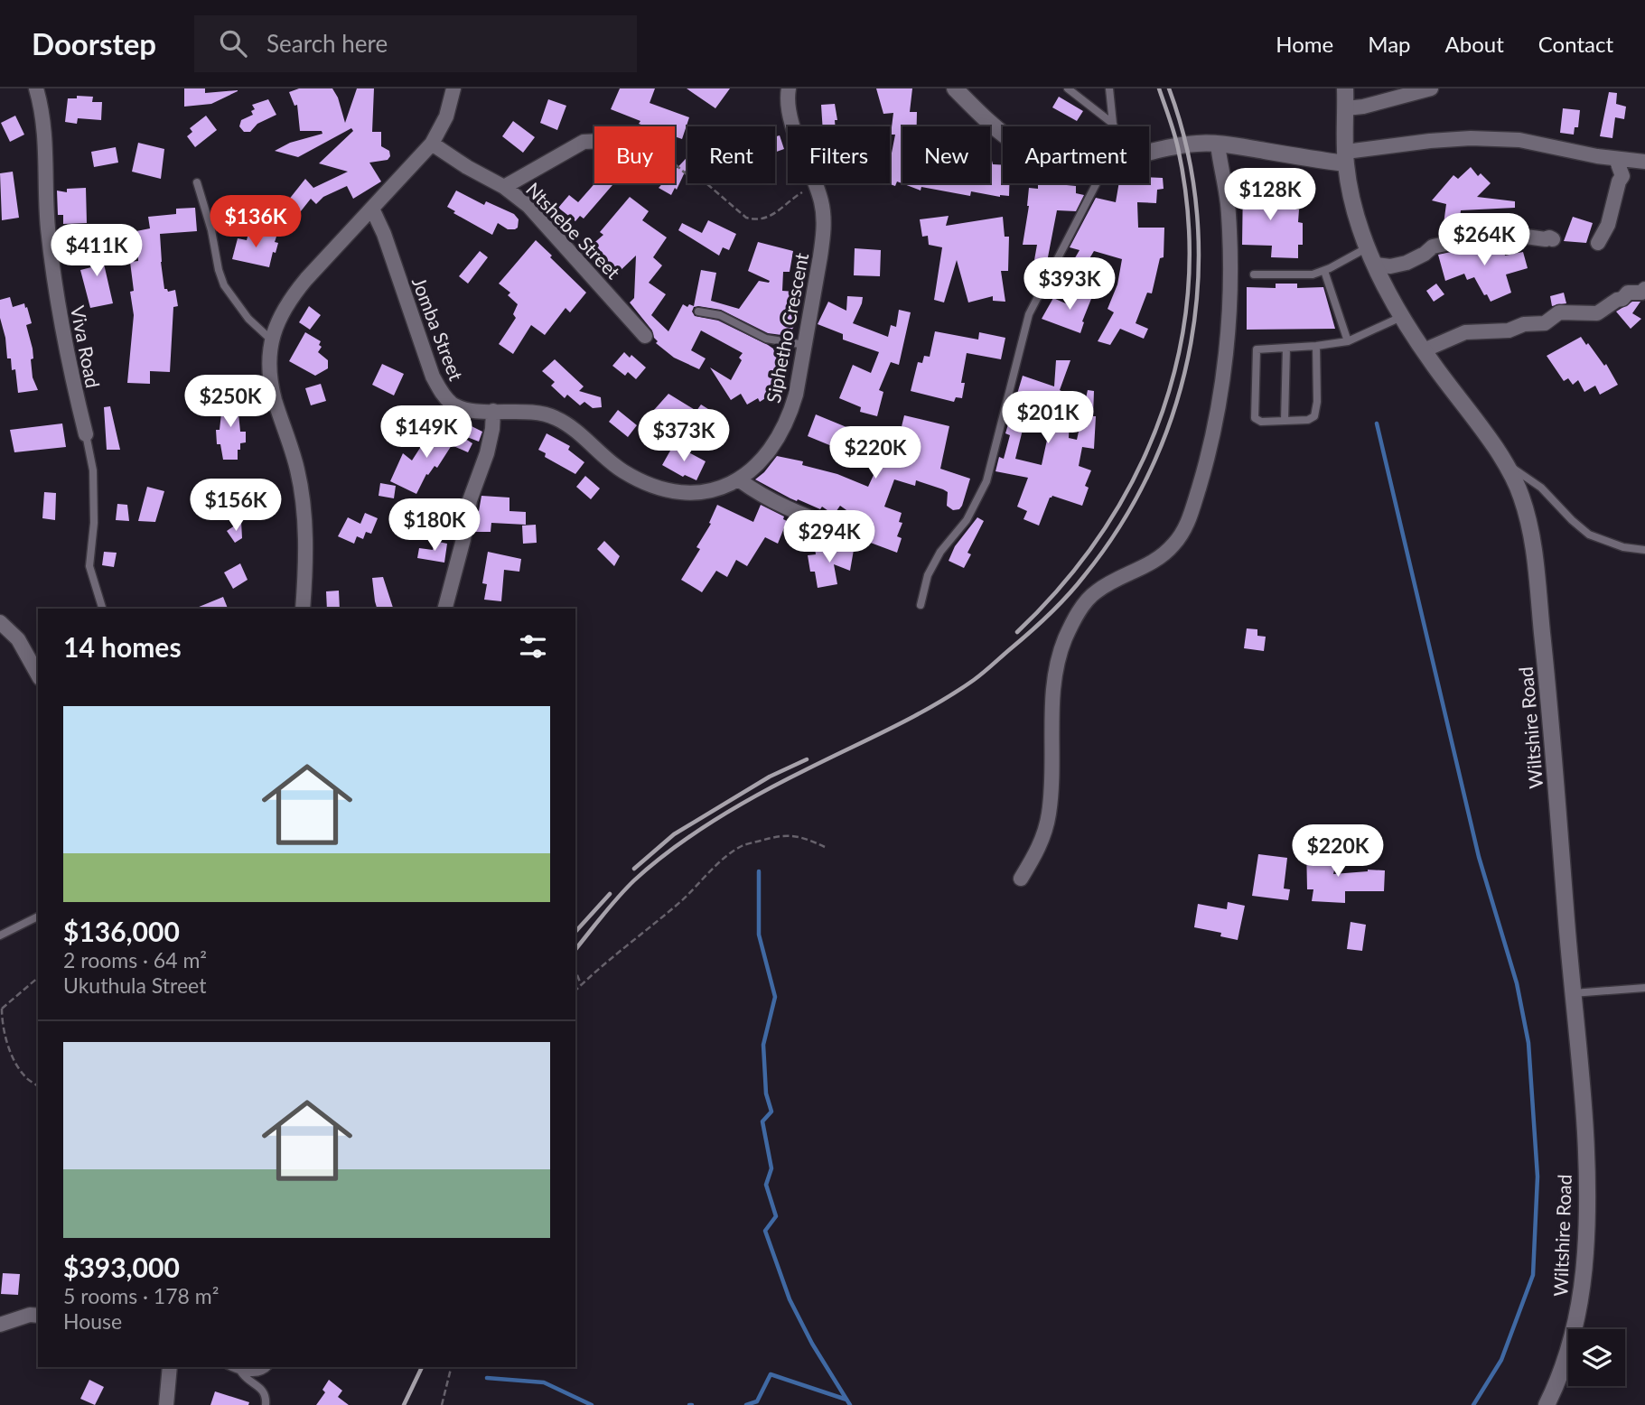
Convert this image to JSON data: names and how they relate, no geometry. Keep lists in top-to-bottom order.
{
  "streets": {
    "street": [
      "Ntshebe Street",
      "Siphetho Crescent",
      "Jomba Street",
      "Viva Road",
      "Wiltshire Road"
    ]
  },
  "crossings": [
    ["Siphetho Crescent", "Jomba Street"]
  ],
  "page": {
    "header": "Doorstep",
    "search": "Search here",
    "nav": [
      "Home",
      "Map",
      "About",
      "Contact"
    ],
    "chip": [
      "Buy",
      "Rent",
      "Filters",
      "New",
      "Apartment"
    ],
    "price": [
      "$128K",
      "$136K",
      "$264K",
      "$411K",
      "$393K",
      "$250K",
      "$201K",
      "$149K",
      "$373K",
      "$220K",
      "$156K",
      "$180K",
      "$294K",
      "$220K"
    ],
    "heading": "14 homes",
    "list": [
      {
        "name": "$136,000",
        "note": "2 rooms · 64 m² · Ukuthula Street"
      },
      {
        "name": "$393,000",
        "note": "5 rooms · 178 m² · House"
      }
    ]
  }
}
